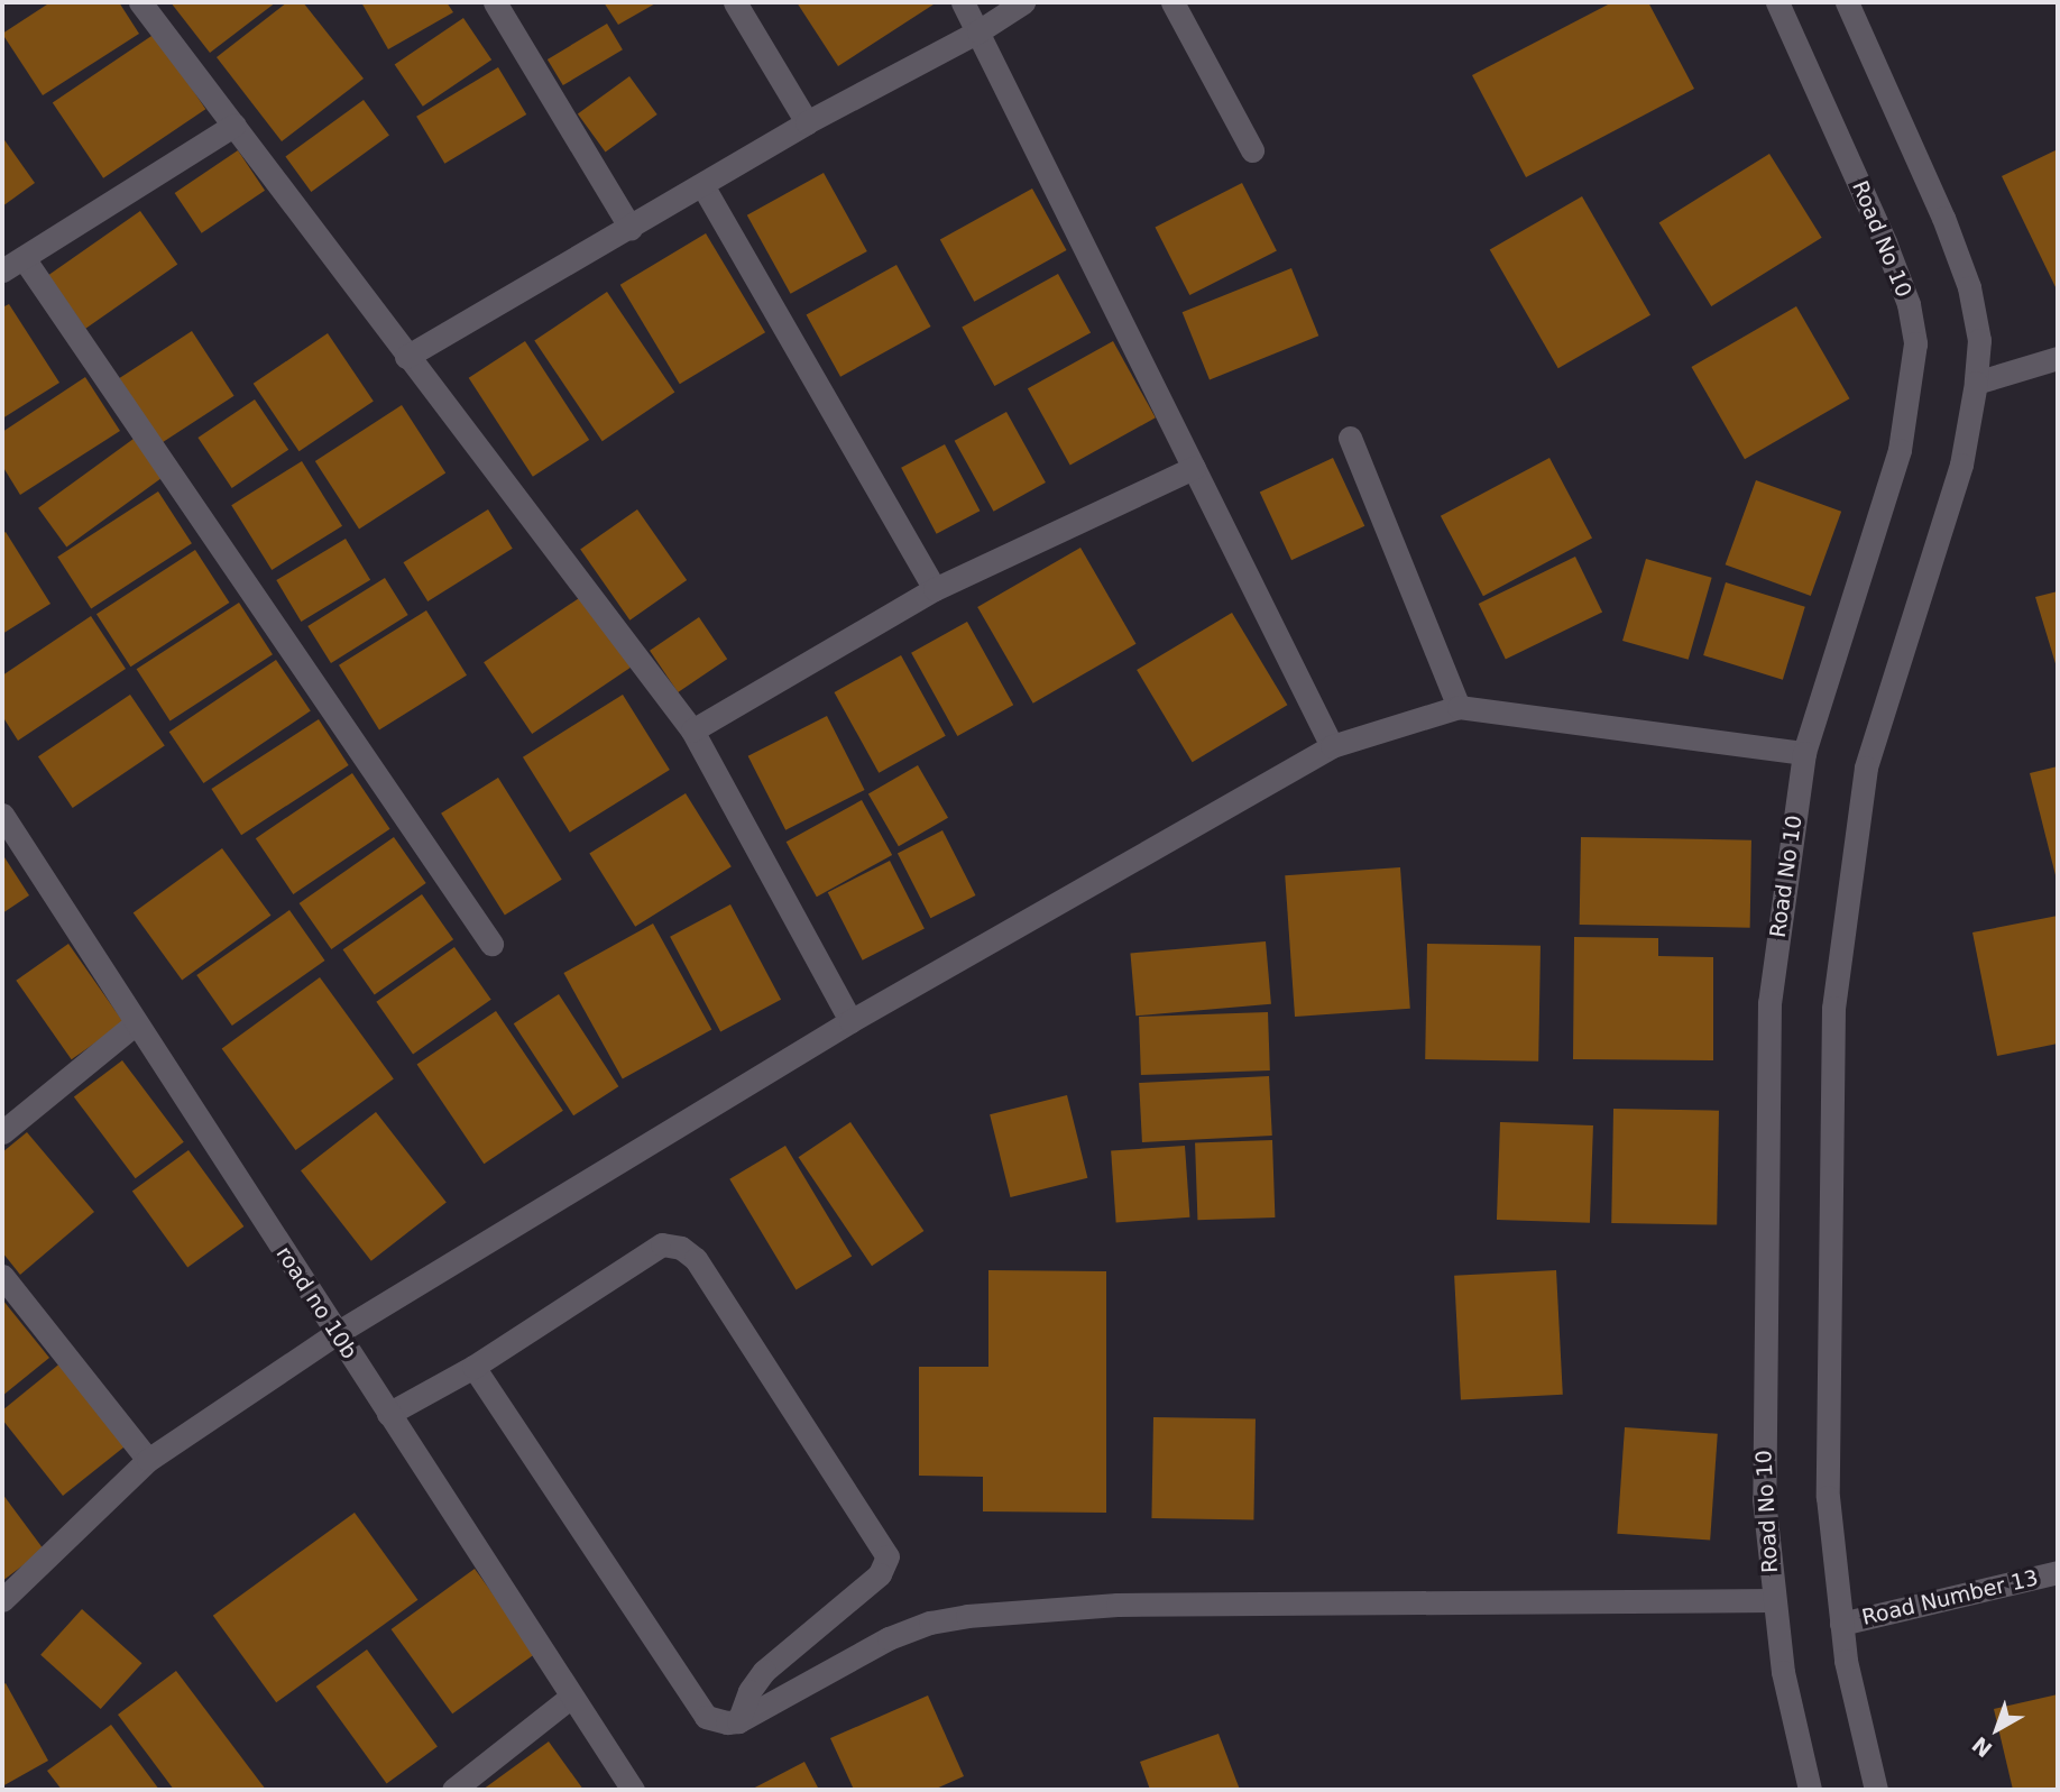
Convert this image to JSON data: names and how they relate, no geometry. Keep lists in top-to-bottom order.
{
  "streets": {
    "street": ["Road No 10", "road no 10b", "Road Number 13"]
  },
  "north": "bottom left"
}
